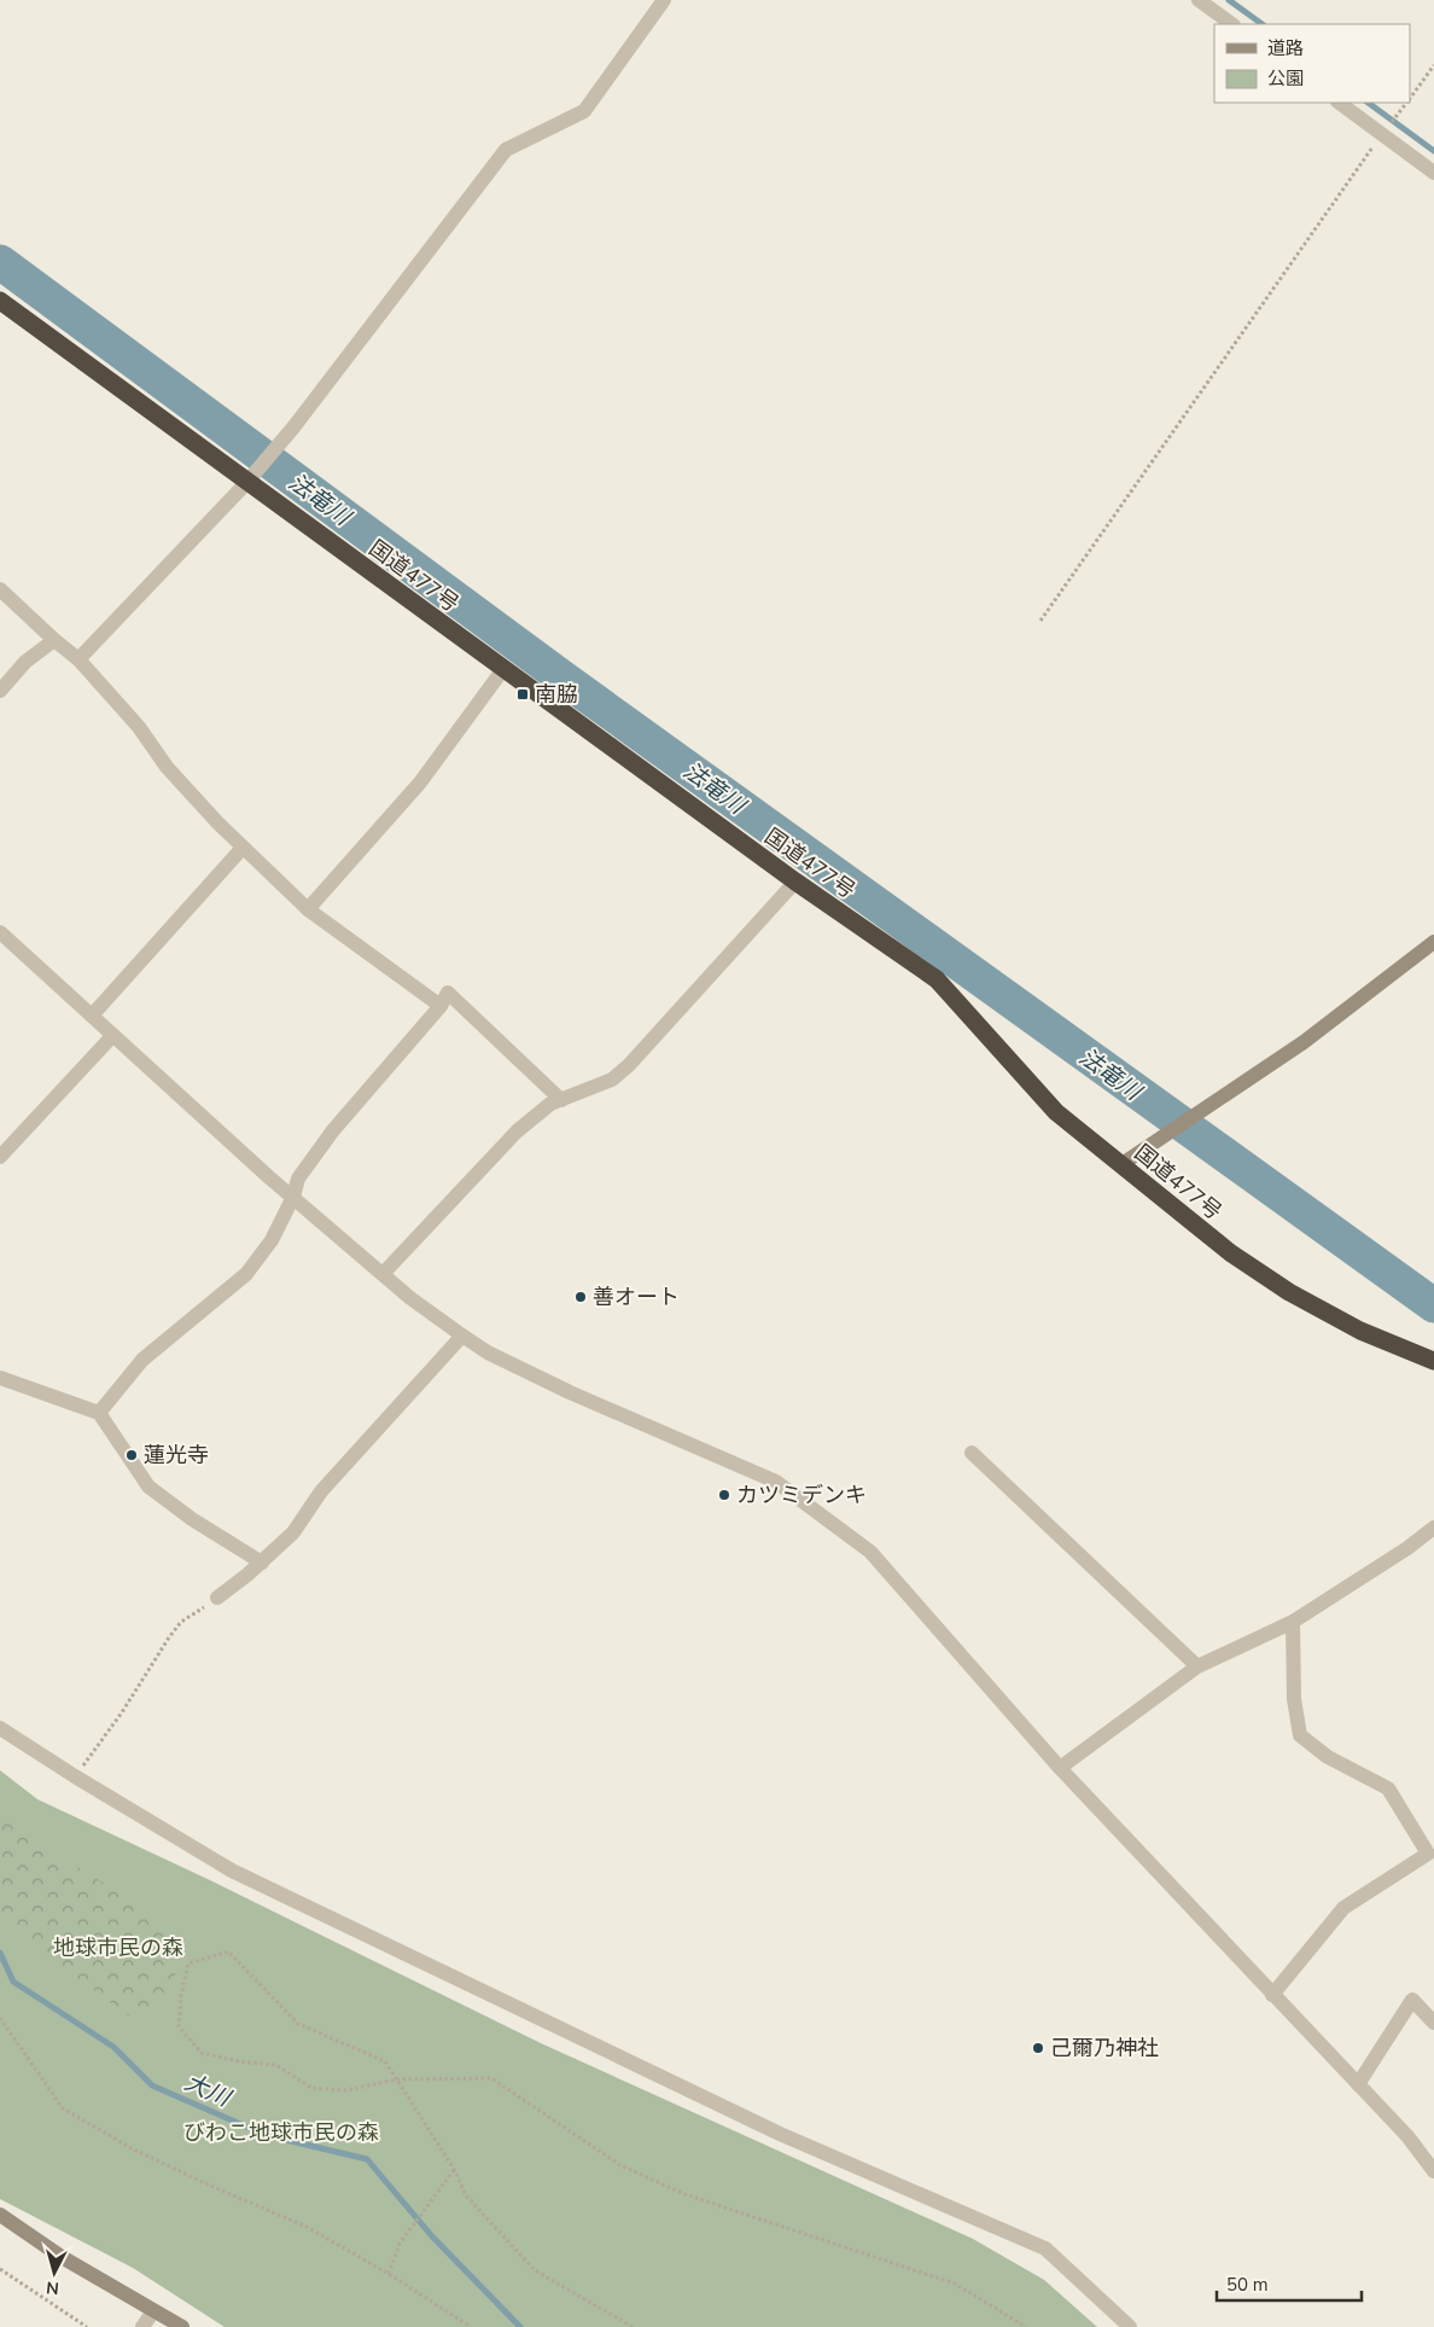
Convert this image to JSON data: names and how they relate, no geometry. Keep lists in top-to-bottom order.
{
  "streets": {
    "highway": ["国道477号"]
  },
  "water": ["法竜川", "大川"],
  "parks": ["地球市民の森", "びわこ地球市民の森"],
  "places": {
    "transit": ["南脇"],
    "other": [
      "善オート",
      "蓮光寺",
      "カツミデンキ",
      "己爾乃神社"
    ]
  },
  "legend": ["道路", "公園"],
  "scale_bar": "50 m",
  "north": "bottom"
}
